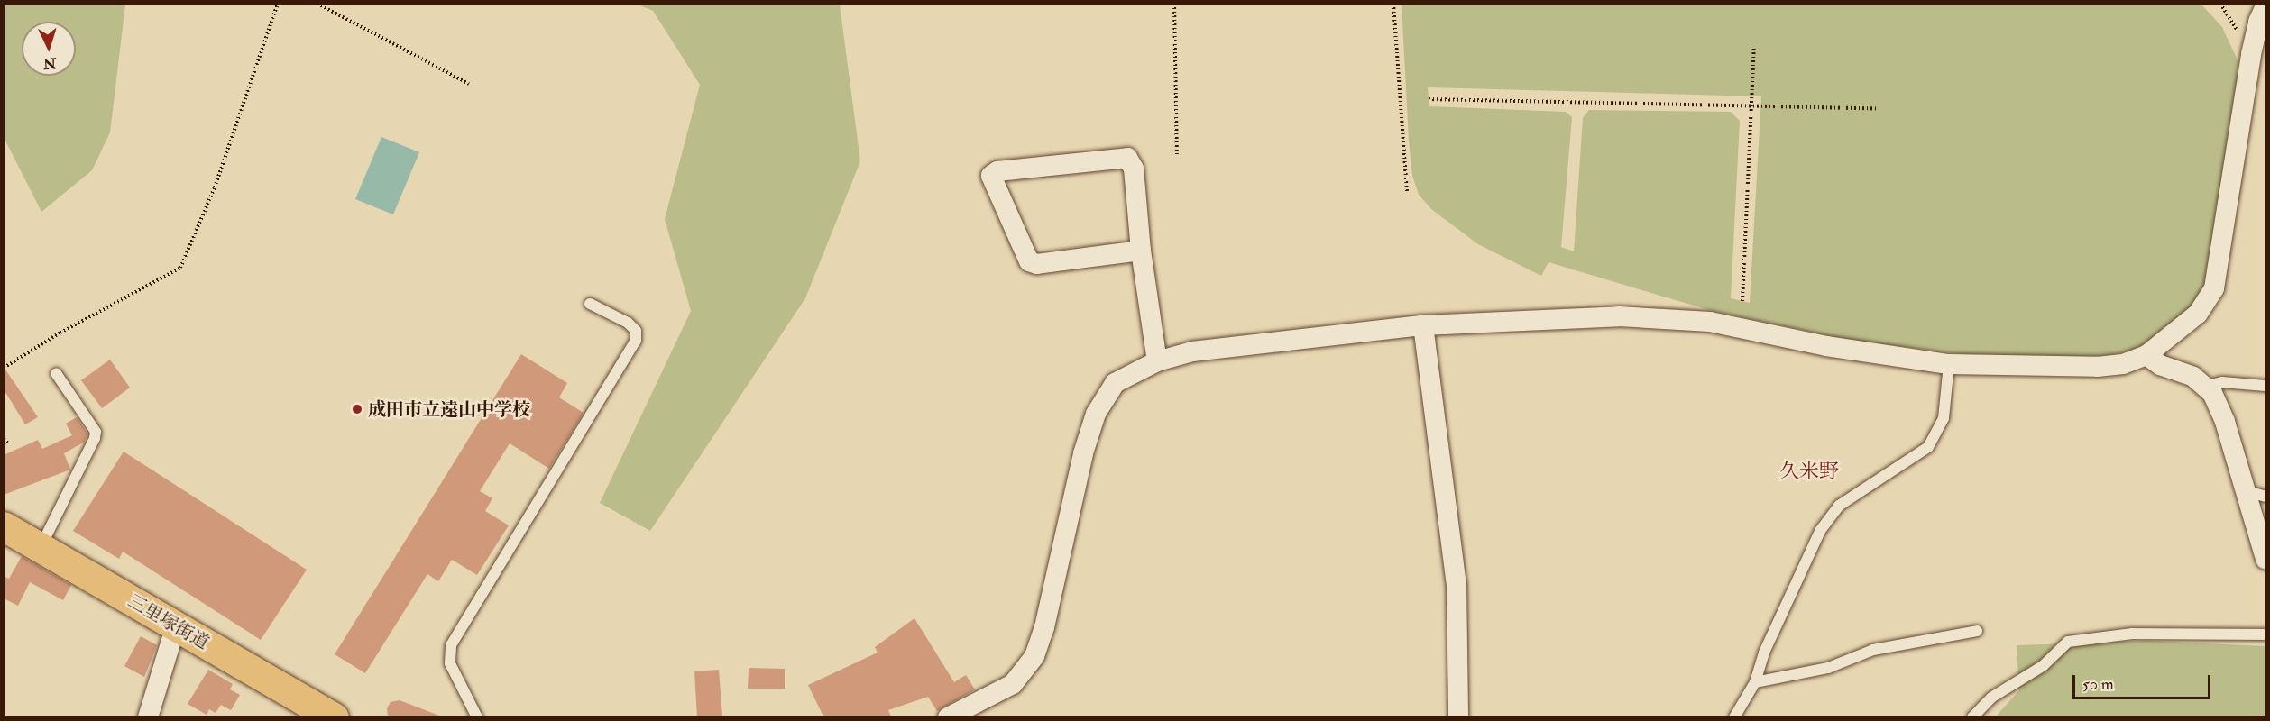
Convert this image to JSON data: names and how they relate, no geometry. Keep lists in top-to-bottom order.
{
  "streets": {
    "main road": ["三里塚街道"]
  },
  "districts": ["久米野"],
  "places": ["成田市立遠山中学校"],
  "scale_bar": "50 m",
  "north": "bottom"
}
